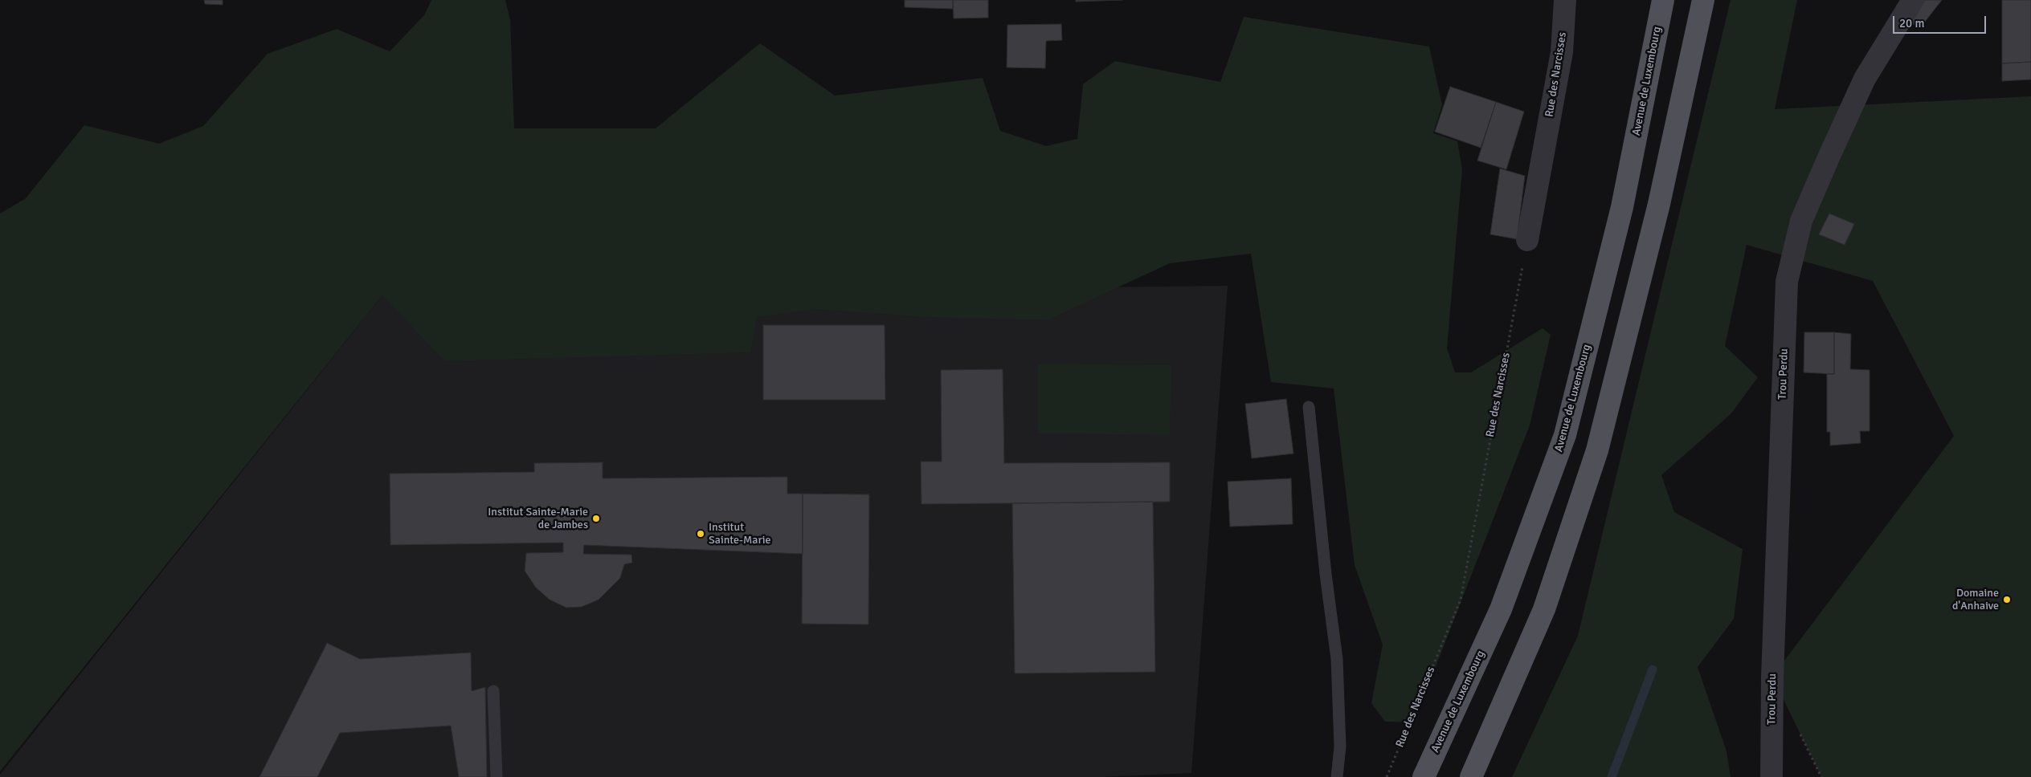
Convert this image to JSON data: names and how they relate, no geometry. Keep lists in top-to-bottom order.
{
  "streets": {
    "main road": ["Avenue de Luxembourg"],
    "street": ["Rue des Narcisses", "Trou Perdu"]
  },
  "places": ["Institut Sainte-Marie de Jambes", "Institut Sainte-Marie", "Domaine d'Anhaive"],
  "scale_bar": "20 m"
}
